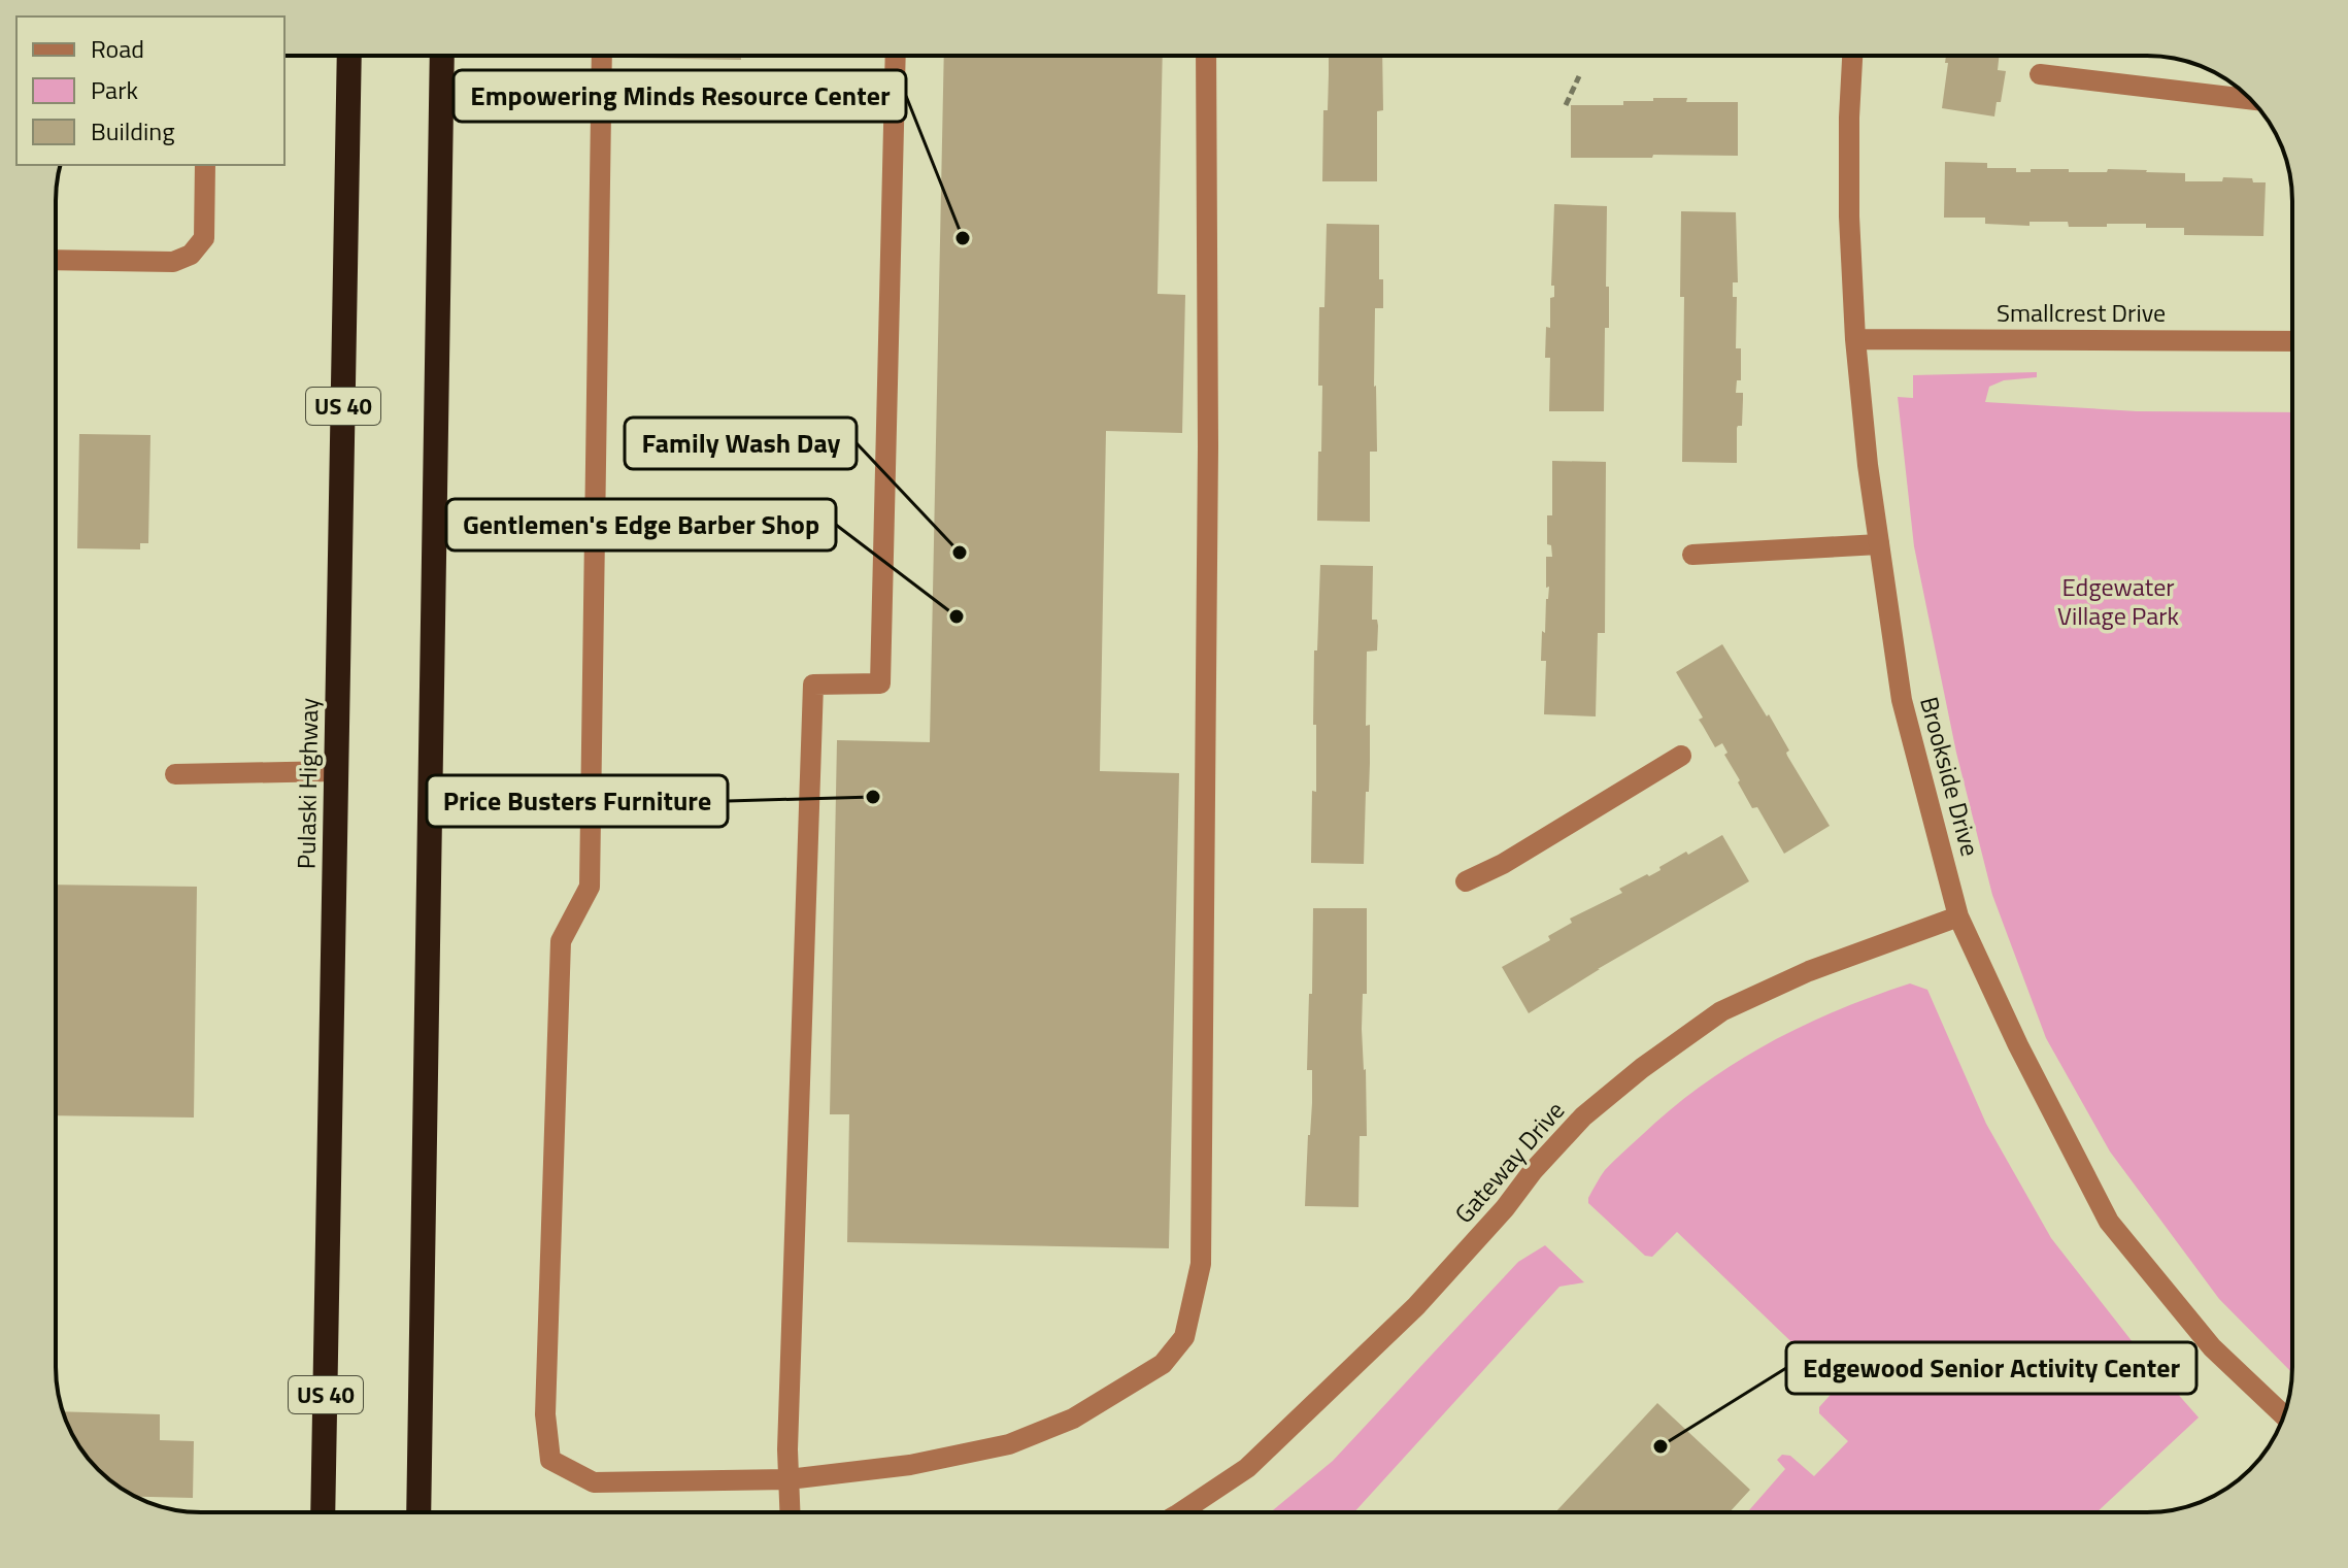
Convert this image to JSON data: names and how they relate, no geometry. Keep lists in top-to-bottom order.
{
  "streets": {
    "highway": ["US 40", "Pulaski Highway"],
    "street": ["Smallcrest Drive", "Brookside Drive", "Gateway Drive"]
  },
  "crossings": [
    ["Smallcrest Drive", "Brookside Drive"],
    ["Brookside Drive", "Gateway Drive"]
  ],
  "parks": ["Edgewater Village Park"],
  "places": [
    "Empowering Minds Resource Center",
    "Family Wash Day",
    "Gentlemen's Edge Barber Shop",
    "Price Busters Furniture",
    "Edgewood Senior Activity Center"
  ],
  "legend": ["Road", "Park", "Building"]
}
